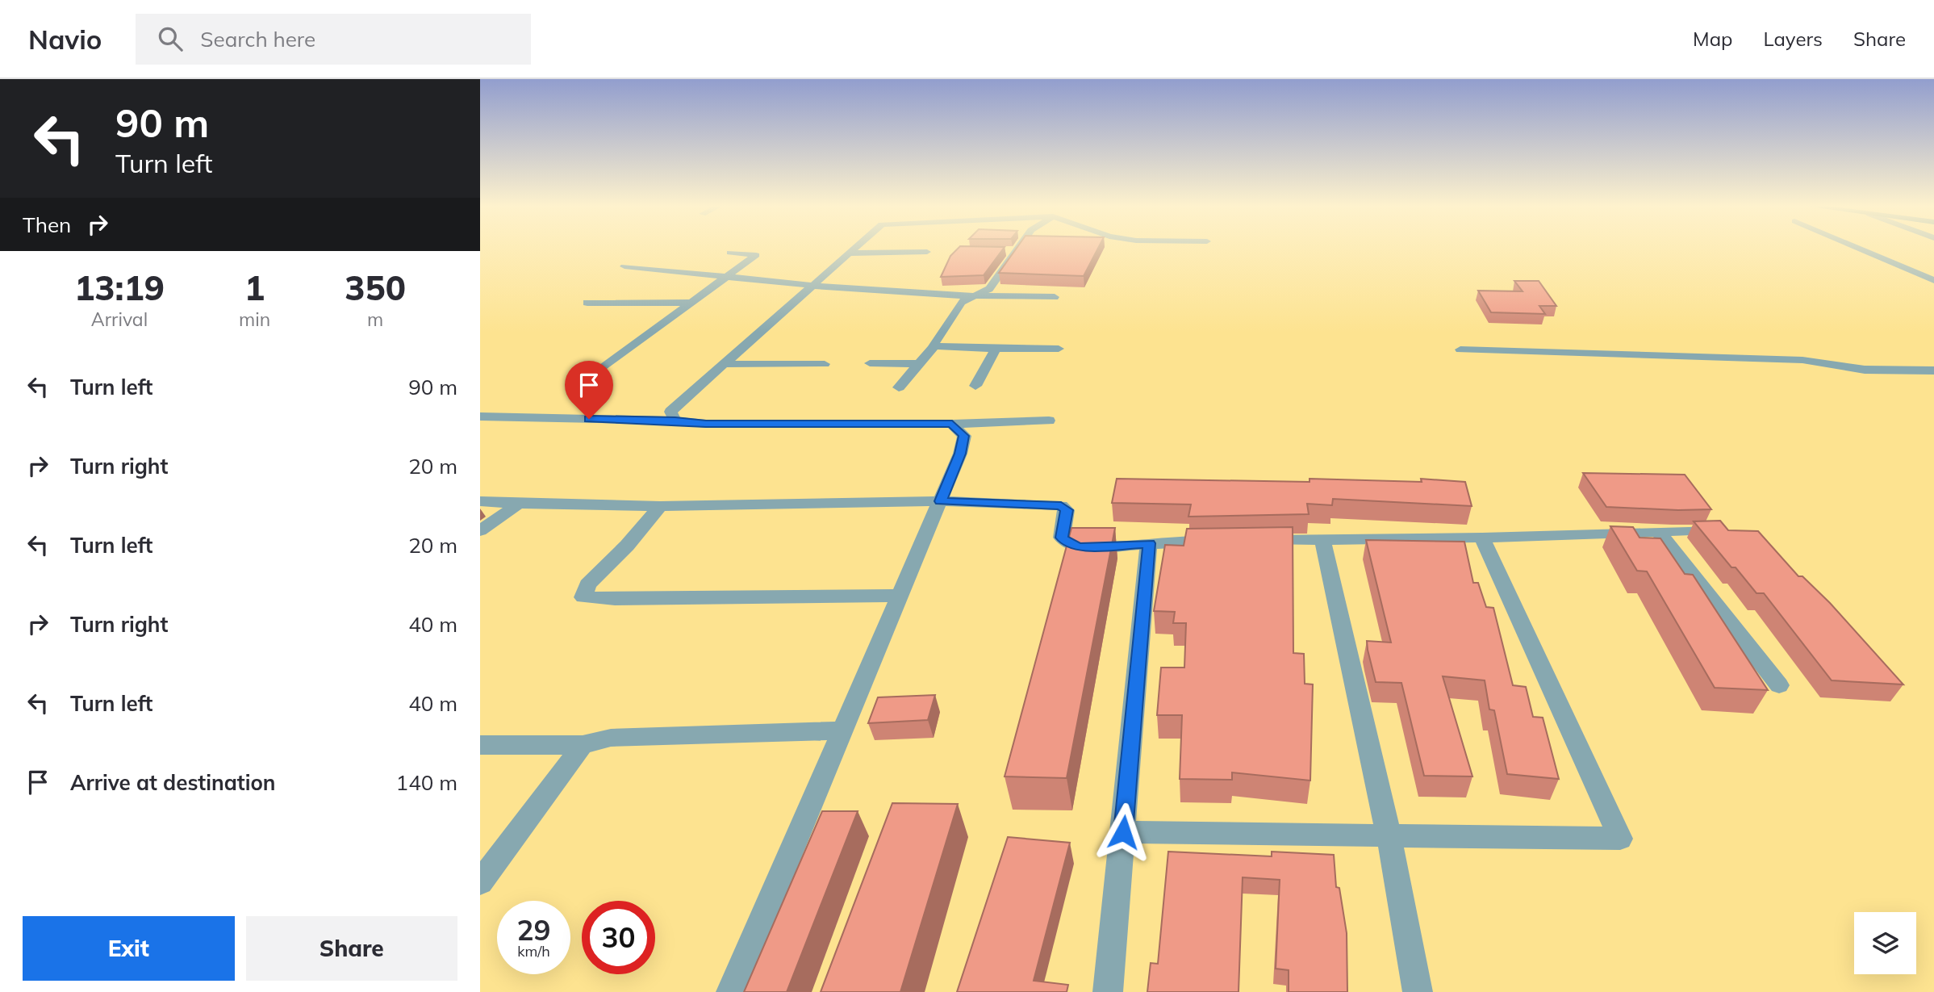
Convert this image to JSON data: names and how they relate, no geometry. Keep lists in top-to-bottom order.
{
  "page": {
    "header": "Navio",
    "search": "Search here",
    "nav": ["Map", "Layers", "Share"],
    "turn": ["90 m", "Turn left"],
    "then": "Then",
    "eta": [
      "13:19",
      "Arrival",
      "1",
      "min",
      "350",
      "m"
    ],
    "list": [
      {
        "name": "Turn left",
        "value": "90 m"
      },
      {
        "name": "Turn right",
        "value": "20 m"
      },
      {
        "name": "Turn left",
        "value": "20 m"
      },
      {
        "name": "Turn right",
        "value": "40 m"
      },
      {
        "name": "Turn left",
        "value": "40 m"
      },
      {
        "name": "Arrive at destination",
        "value": "140 m"
      }
    ],
    "speed": "29 km/h",
    "limit": "30",
    "buttons": ["Exit", "Share"]
  }
}
